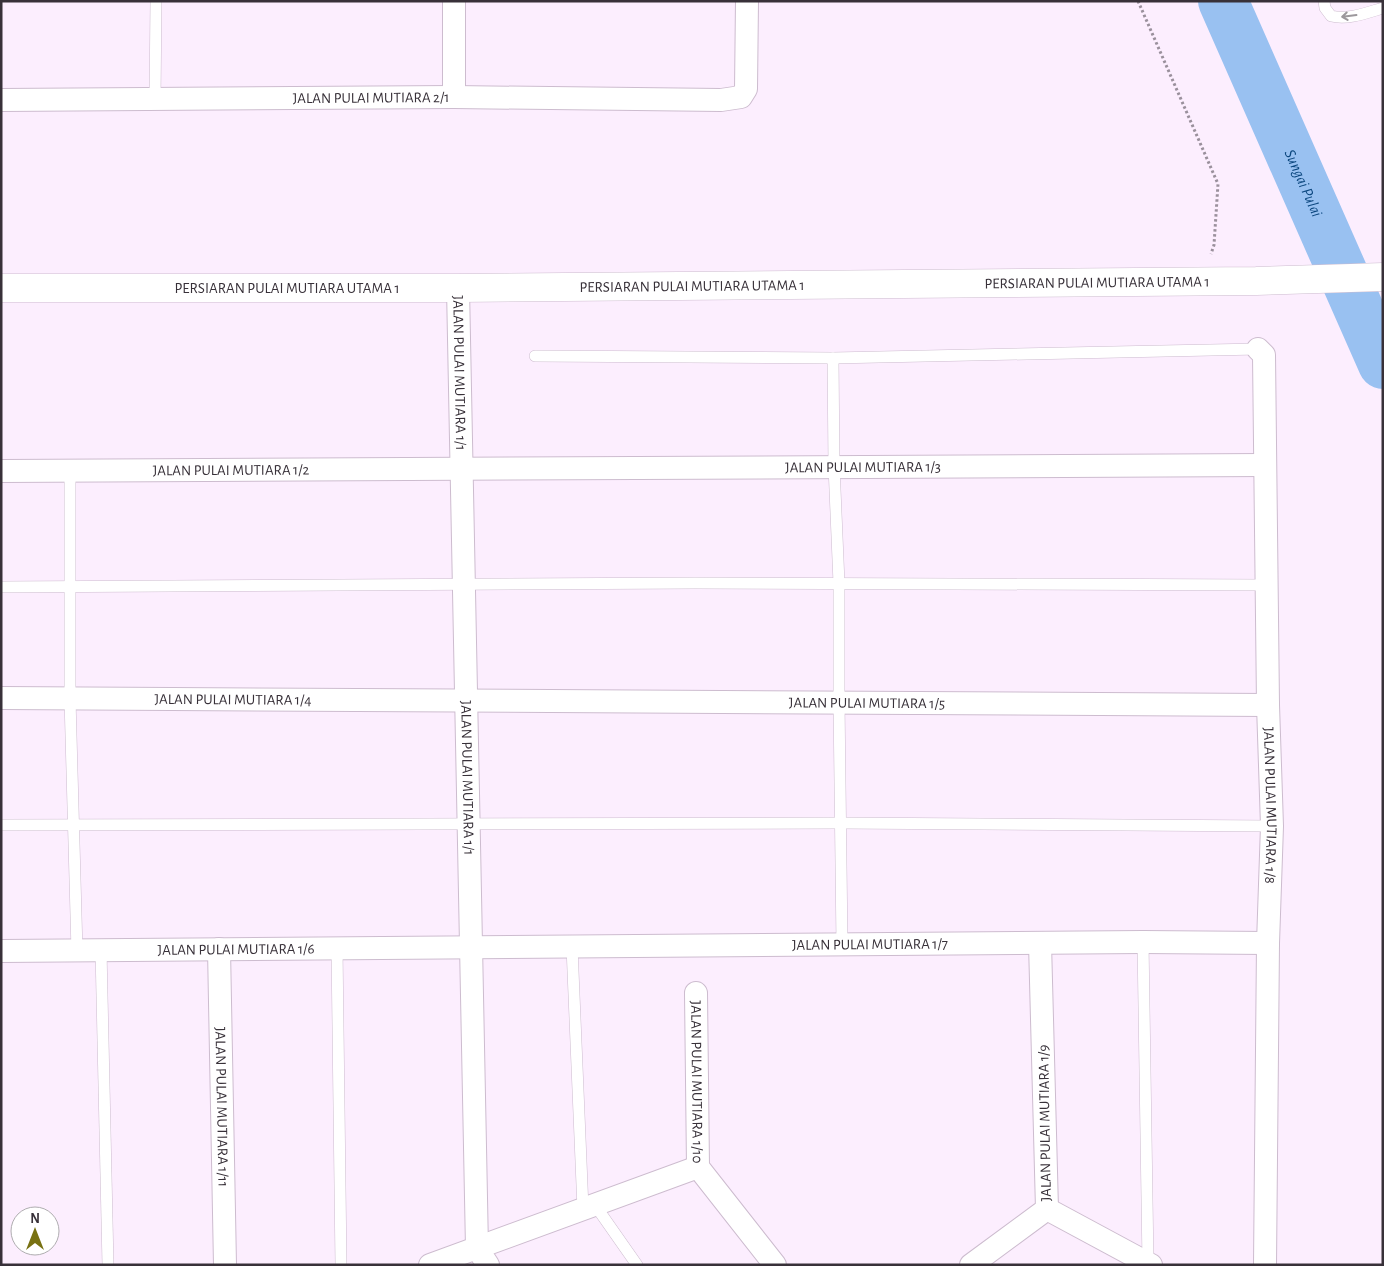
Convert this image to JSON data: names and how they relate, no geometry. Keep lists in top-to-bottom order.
{
  "streets": {
    "main road": ["PERSIARAN PULAI MUTIARA UTAMA 1"],
    "street": [
      "JALAN PULAI MUTIARA 2/1",
      "JALAN PULAI MUTIARA 1/1",
      "JALAN PULAI MUTIARA 1/3",
      "JALAN PULAI MUTIARA 1/2",
      "JALAN PULAI MUTIARA 1/4",
      "JALAN PULAI MUTIARA 1/5",
      "JALAN PULAI MUTIARA 1/8",
      "JALAN PULAI MUTIARA 1/7",
      "JALAN PULAI MUTIARA 1/6",
      "JALAN PULAI MUTIARA 1/10",
      "JALAN PULAI MUTIARA 1/11",
      "JALAN PULAI MUTIARA 1/9"
    ]
  },
  "crossings": [
    ["PERSIARAN PULAI MUTIARA UTAMA 1", "JALAN PULAI MUTIARA 1/1"],
    ["JALAN PULAI MUTIARA 1/1", "JALAN PULAI MUTIARA 1/3"],
    ["JALAN PULAI MUTIARA 1/1", "JALAN PULAI MUTIARA 1/2"],
    ["JALAN PULAI MUTIARA 1/1", "JALAN PULAI MUTIARA 1/4"],
    ["JALAN PULAI MUTIARA 1/1", "JALAN PULAI MUTIARA 1/5"],
    ["JALAN PULAI MUTIARA 1/1", "JALAN PULAI MUTIARA 1/7"],
    ["JALAN PULAI MUTIARA 1/1", "JALAN PULAI MUTIARA 1/6"],
    ["JALAN PULAI MUTIARA 1/3", "JALAN PULAI MUTIARA 1/2"],
    ["JALAN PULAI MUTIARA 1/3", "JALAN PULAI MUTIARA 1/8"],
    ["JALAN PULAI MUTIARA 1/4", "JALAN PULAI MUTIARA 1/5"],
    ["JALAN PULAI MUTIARA 1/5", "JALAN PULAI MUTIARA 1/8"],
    ["JALAN PULAI MUTIARA 1/8", "JALAN PULAI MUTIARA 1/7"],
    ["JALAN PULAI MUTIARA 1/7", "JALAN PULAI MUTIARA 1/6"],
    ["JALAN PULAI MUTIARA 1/7", "JALAN PULAI MUTIARA 1/9"],
    ["JALAN PULAI MUTIARA 1/6", "JALAN PULAI MUTIARA 1/11"]
  ],
  "water": ["Sungai Pulai"],
  "north": "top"
}
